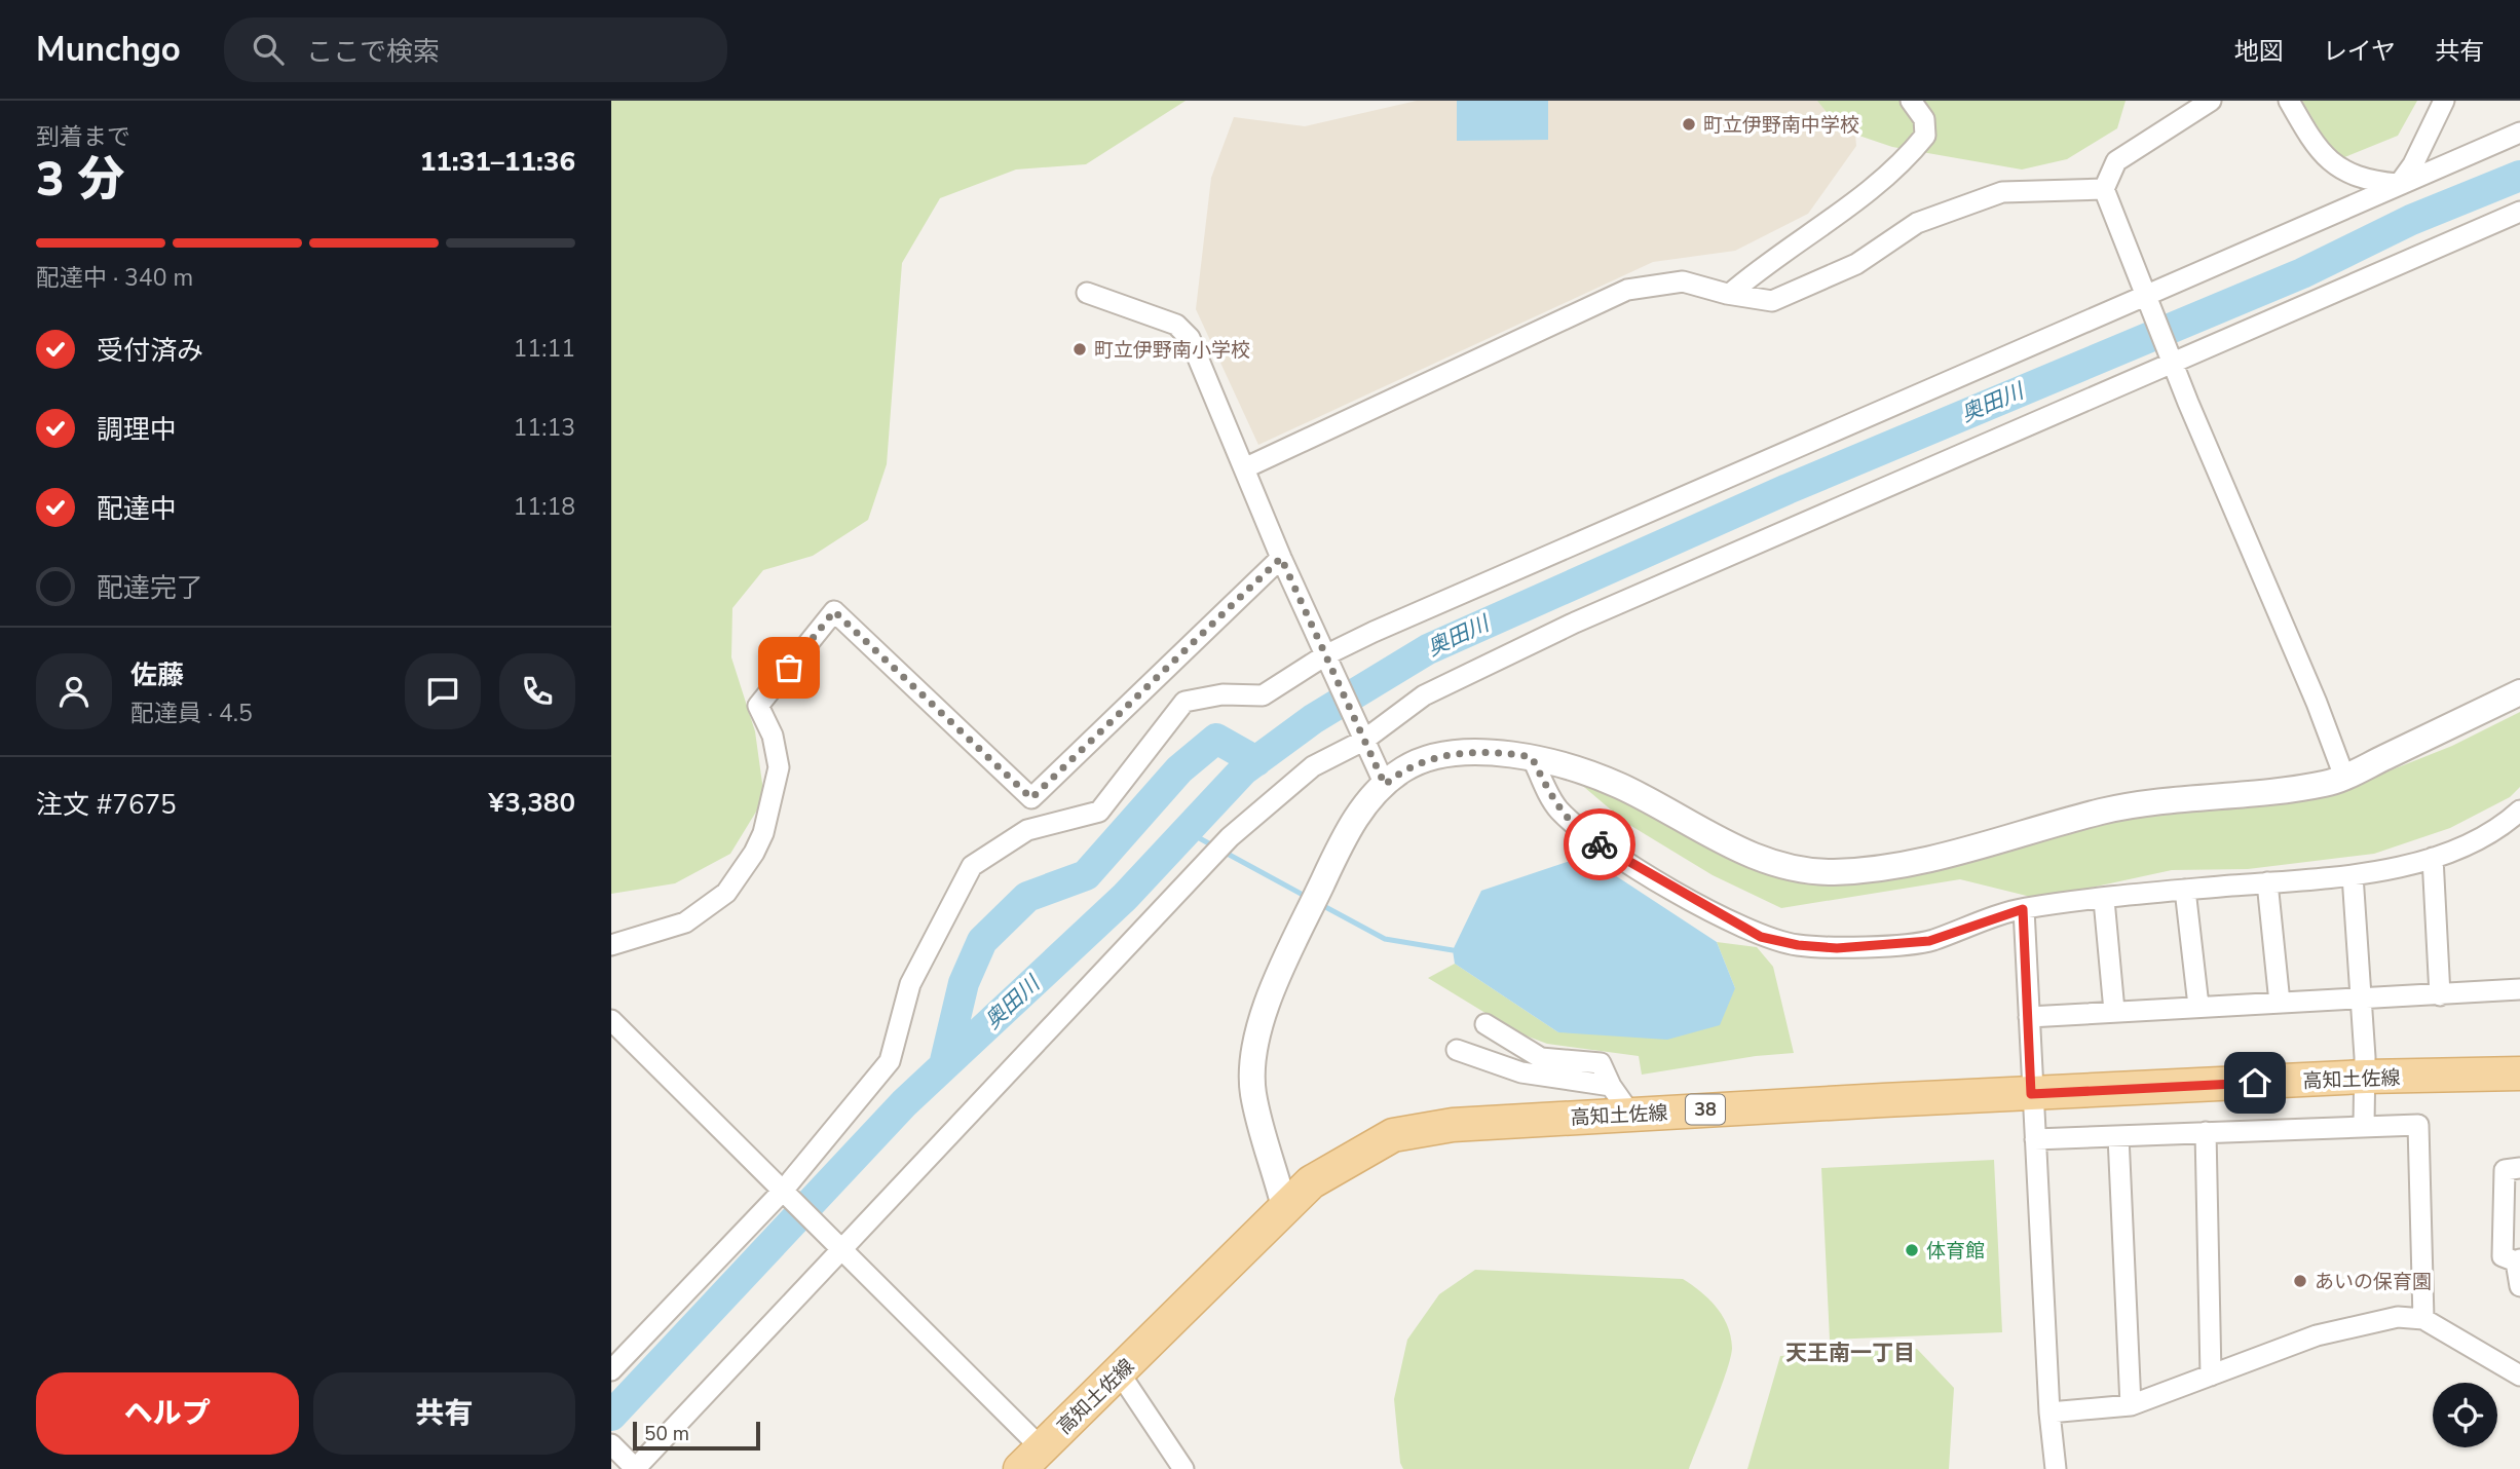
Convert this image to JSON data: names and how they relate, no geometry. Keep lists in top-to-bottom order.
{
  "streets": {
    "main road": ["高知土佐線", "38"]
  },
  "districts": ["天王南一丁目"],
  "water": ["奥田川"],
  "places": [
    "町立伊野南中学校",
    "町立伊野南小学校",
    "体育館",
    "あいの保育園"
  ],
  "scale_bar": "50 m",
  "page": {
    "header": "Munchgo",
    "search": "ここで検索",
    "nav": ["地図", "レイヤ", "共有"],
    "heading": ["3 分", "到着まで", "11:31–11:36"],
    "panel": [
      "佐藤",
      "配達員 · 4.5",
      "注文 #7675",
      "¥3,380"
    ],
    "bar": "配達中 · 340 m",
    "list": [
      ["受付済み", "11:11"],
      ["調理中", "11:13"],
      ["配達中", "11:18"],
      "配達完了"
    ],
    "buttons": ["ヘルプ", "共有"],
    "scale": "50 m"
  }
}
